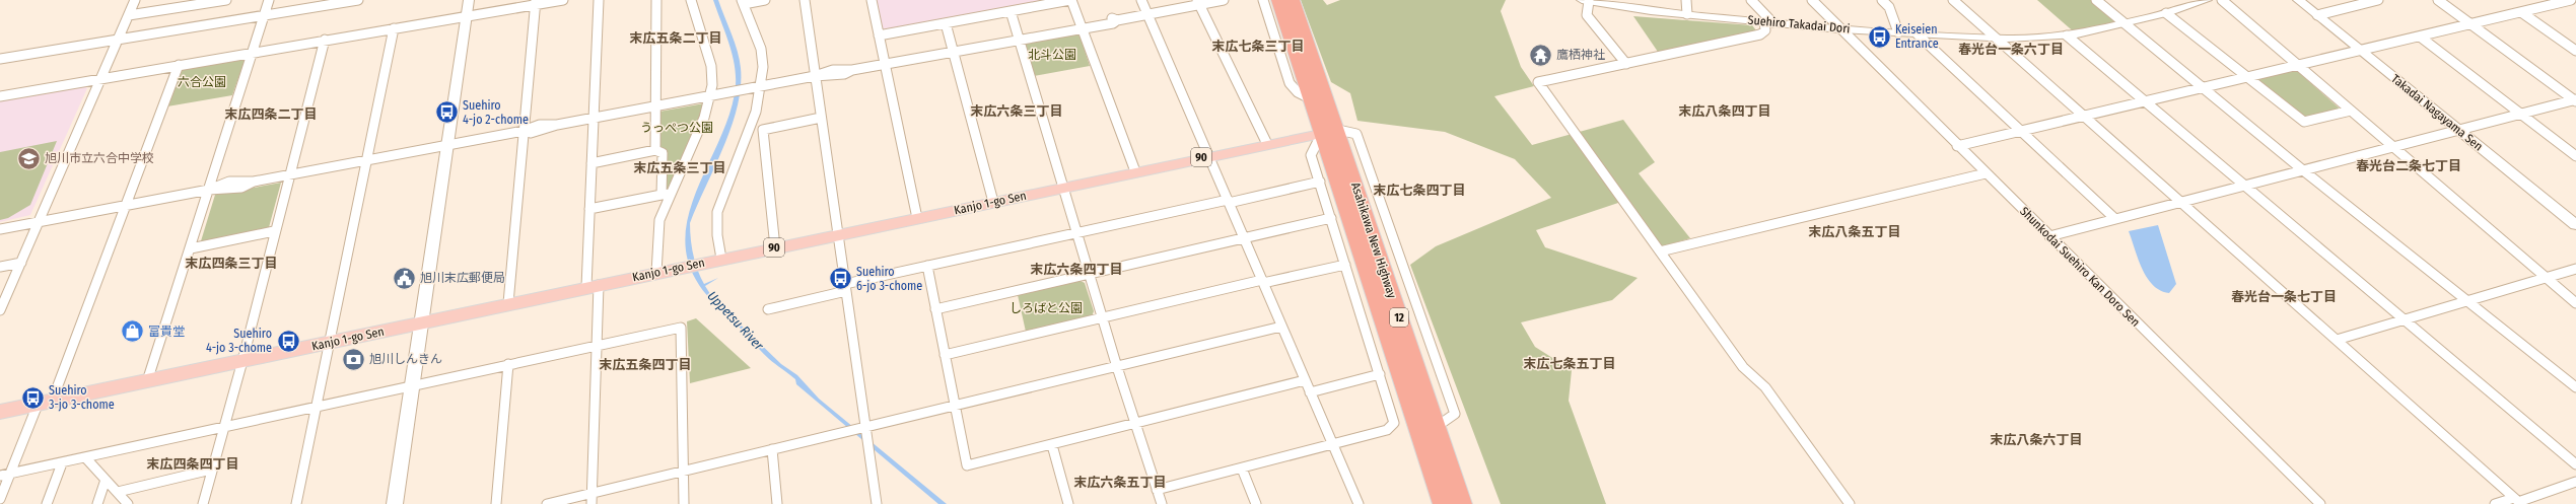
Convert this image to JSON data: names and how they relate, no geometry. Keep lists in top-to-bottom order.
{
  "streets": {
    "highway": ["Asahikawa New Highway", "12"],
    "main road": ["90", "Kanjo 1-go Sen"],
    "street": ["Suehiro Takadai Dori", "Takadai Nagayama Sen", "Shunkodai Suehiro Kan Doro Sen"]
  },
  "crossings": [
    ["Suehiro Takadai Dori", "Shunkodai Suehiro Kan Doro Sen"],
    ["Kanjo 1-go Sen", "Asahikawa New Highway"]
  ],
  "districts": [
    "末広五条二丁目",
    "末広七条三丁目",
    "春光台一条六丁目",
    "末広六条三丁目",
    "末広八条四丁目",
    "末広四条二丁目",
    "春光台二条七丁目",
    "末広五条三丁目",
    "末広七条四丁目",
    "末広八条五丁目",
    "末広四条三丁目",
    "末広六条四丁目",
    "春光台一条七丁目",
    "末広七条五丁目",
    "末広五条四丁目",
    "末広八条六丁目",
    "末広四条四丁目",
    "末広六条五丁目"
  ],
  "water": ["Uppetsu River"],
  "parks": [
    "北斗公園",
    "六合公園",
    "うっぺつ公園",
    "しろばと公園"
  ],
  "places": {
    "bus stop": [
      "Keiseien Entrance",
      "Suehiro 4-jo 2-chome",
      "Suehiro 6-jo 3-chome",
      "Suehiro 4-jo 3-chome",
      "Suehiro 3-jo 3-chome"
    ],
    "temple": ["鷹栖神社"],
    "school or university": ["旭川市立六合中学校"],
    "public building": ["旭川末広郵便局"],
    "shop": ["富貴堂"],
    "bank": ["旭川しんきん"]
  }
}
